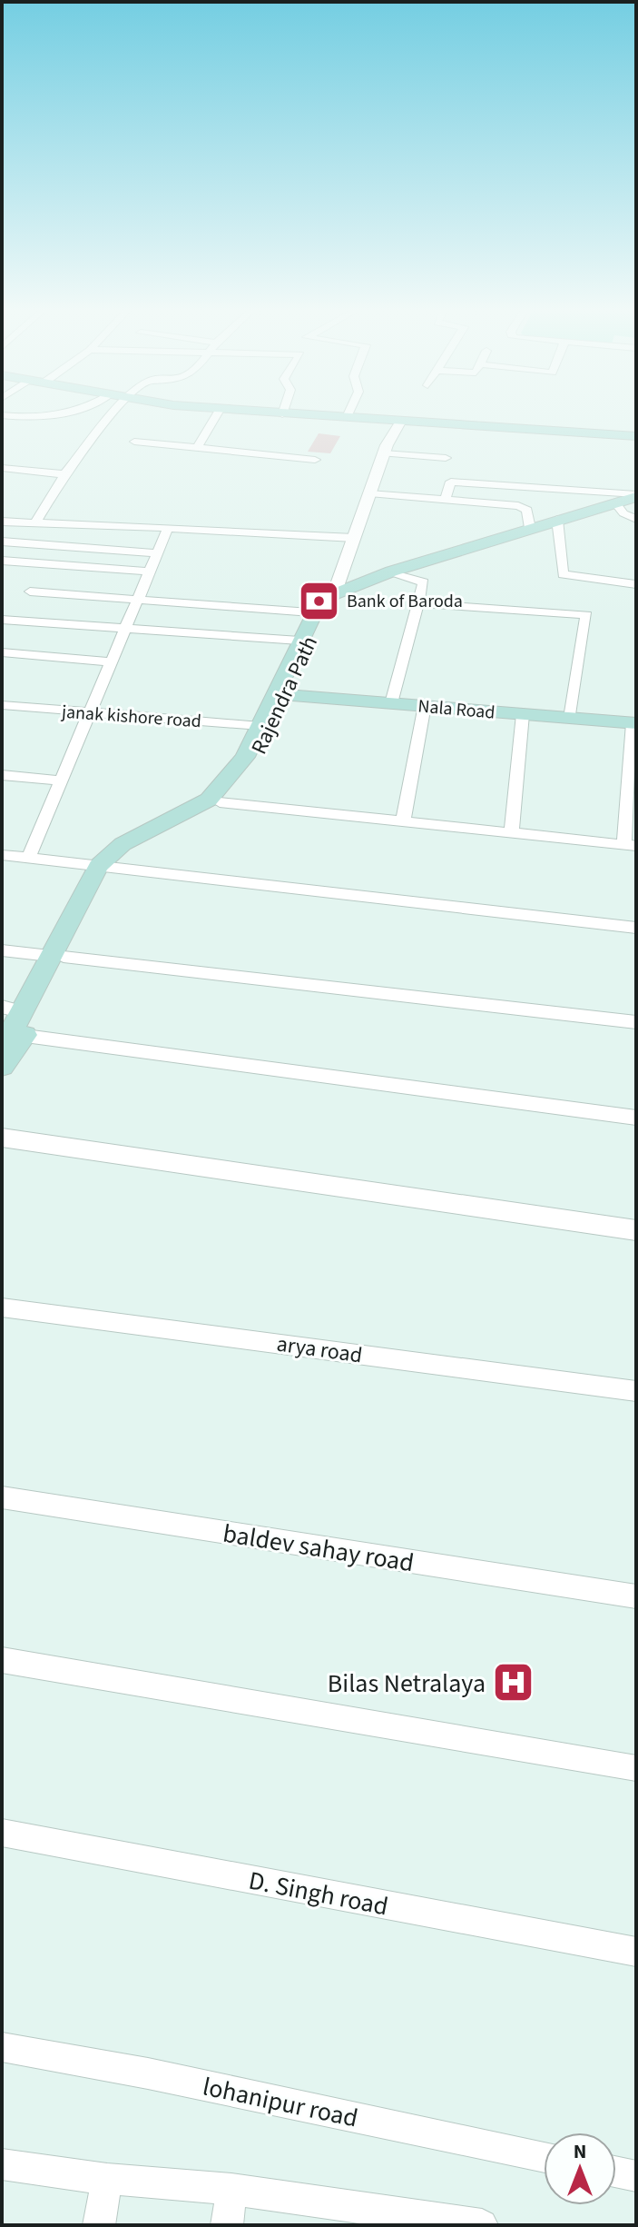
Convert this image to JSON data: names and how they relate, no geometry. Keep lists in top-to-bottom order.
{
  "streets": {
    "main road": ["Rajendra Path", "Nala Road"],
    "street": [
      "janak kishore road",
      "arya road",
      "baldev sahay road",
      "D. Singh road",
      "lohanipur road"
    ]
  },
  "crossings": [
    ["Rajendra Path", "Nala Road"],
    ["Rajendra Path", "janak kishore road"]
  ],
  "places": {
    "bank": ["Bank of Baroda"],
    "hospital": ["Bilas Netralaya"]
  },
  "north": "top"
}
